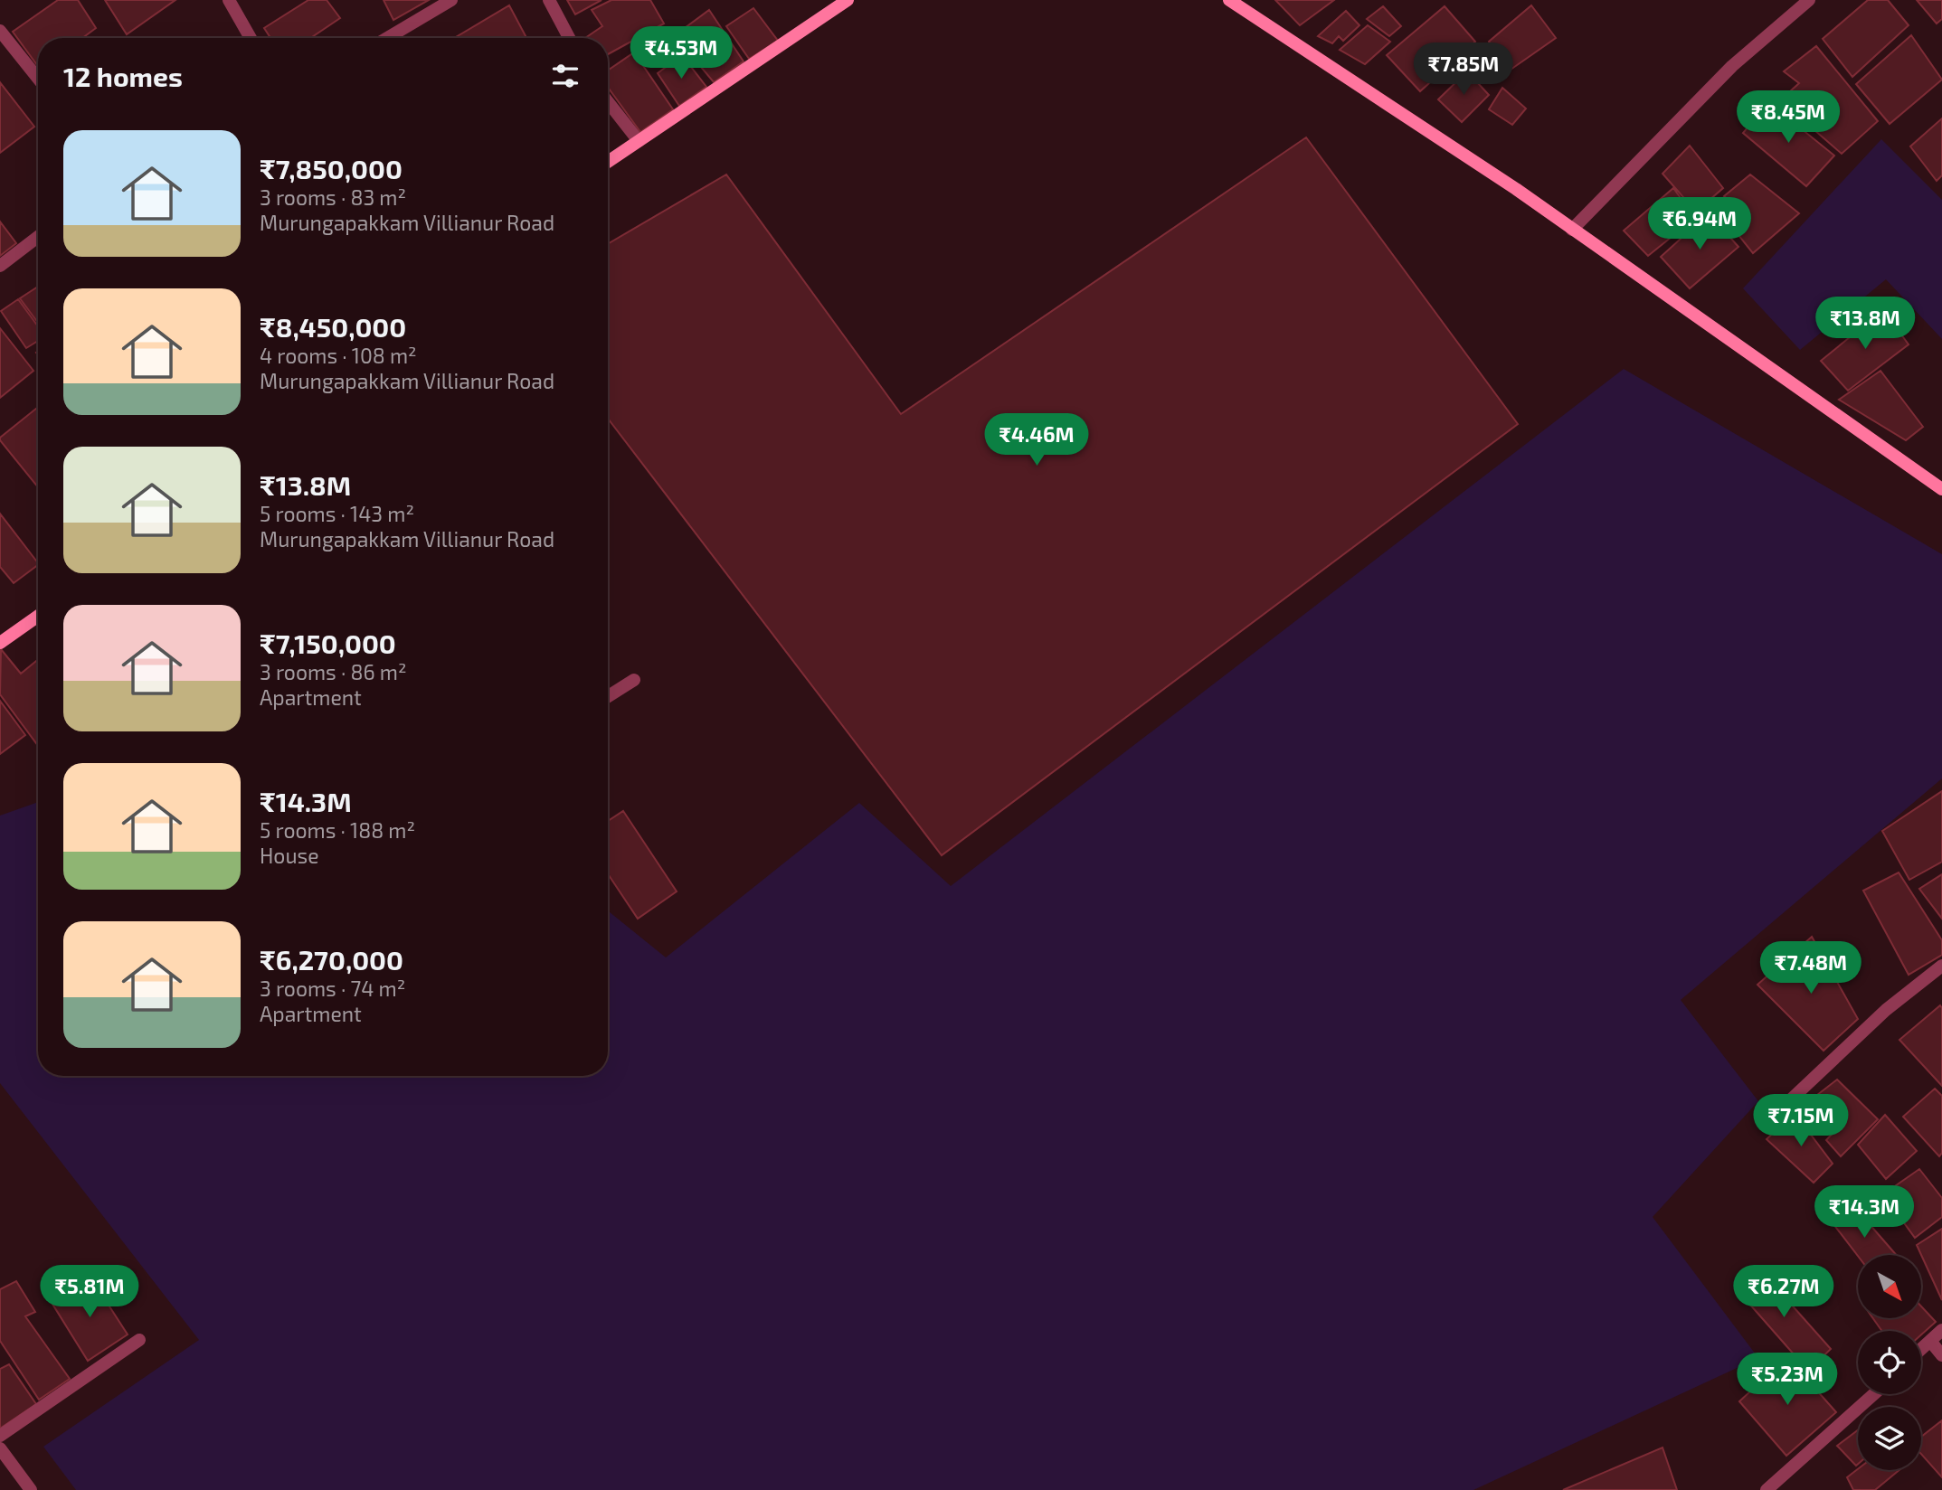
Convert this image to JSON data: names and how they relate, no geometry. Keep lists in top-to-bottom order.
{
  "north": "bottom right",
  "page": {
    "price": [
      "₹4.53M",
      "₹7.85M",
      "₹8.45M",
      "₹6.94M",
      "₹13.8M",
      "₹4.46M",
      "₹7.48M",
      "₹7.15M",
      "₹14.3M",
      "₹5.81M",
      "₹6.27M",
      "₹5.23M"
    ],
    "heading": "12 homes",
    "list": [
      {
        "name": "₹7,850,000",
        "note": "3 rooms · 83 m² · Murungapakkam Villianur Road"
      },
      {
        "name": "₹8,450,000",
        "note": "4 rooms · 108 m² · Murungapakkam Villianur Road"
      },
      {
        "name": "₹13.8M",
        "note": "5 rooms · 143 m² · Murungapakkam Villianur Road"
      },
      {
        "name": "₹7,150,000",
        "note": "3 rooms · 86 m² · Apartment"
      },
      {
        "name": "₹14.3M",
        "note": "5 rooms · 188 m² · House"
      },
      {
        "name": "₹6,270,000",
        "note": "3 rooms · 74 m² · Apartment"
      }
    ]
  }
}
